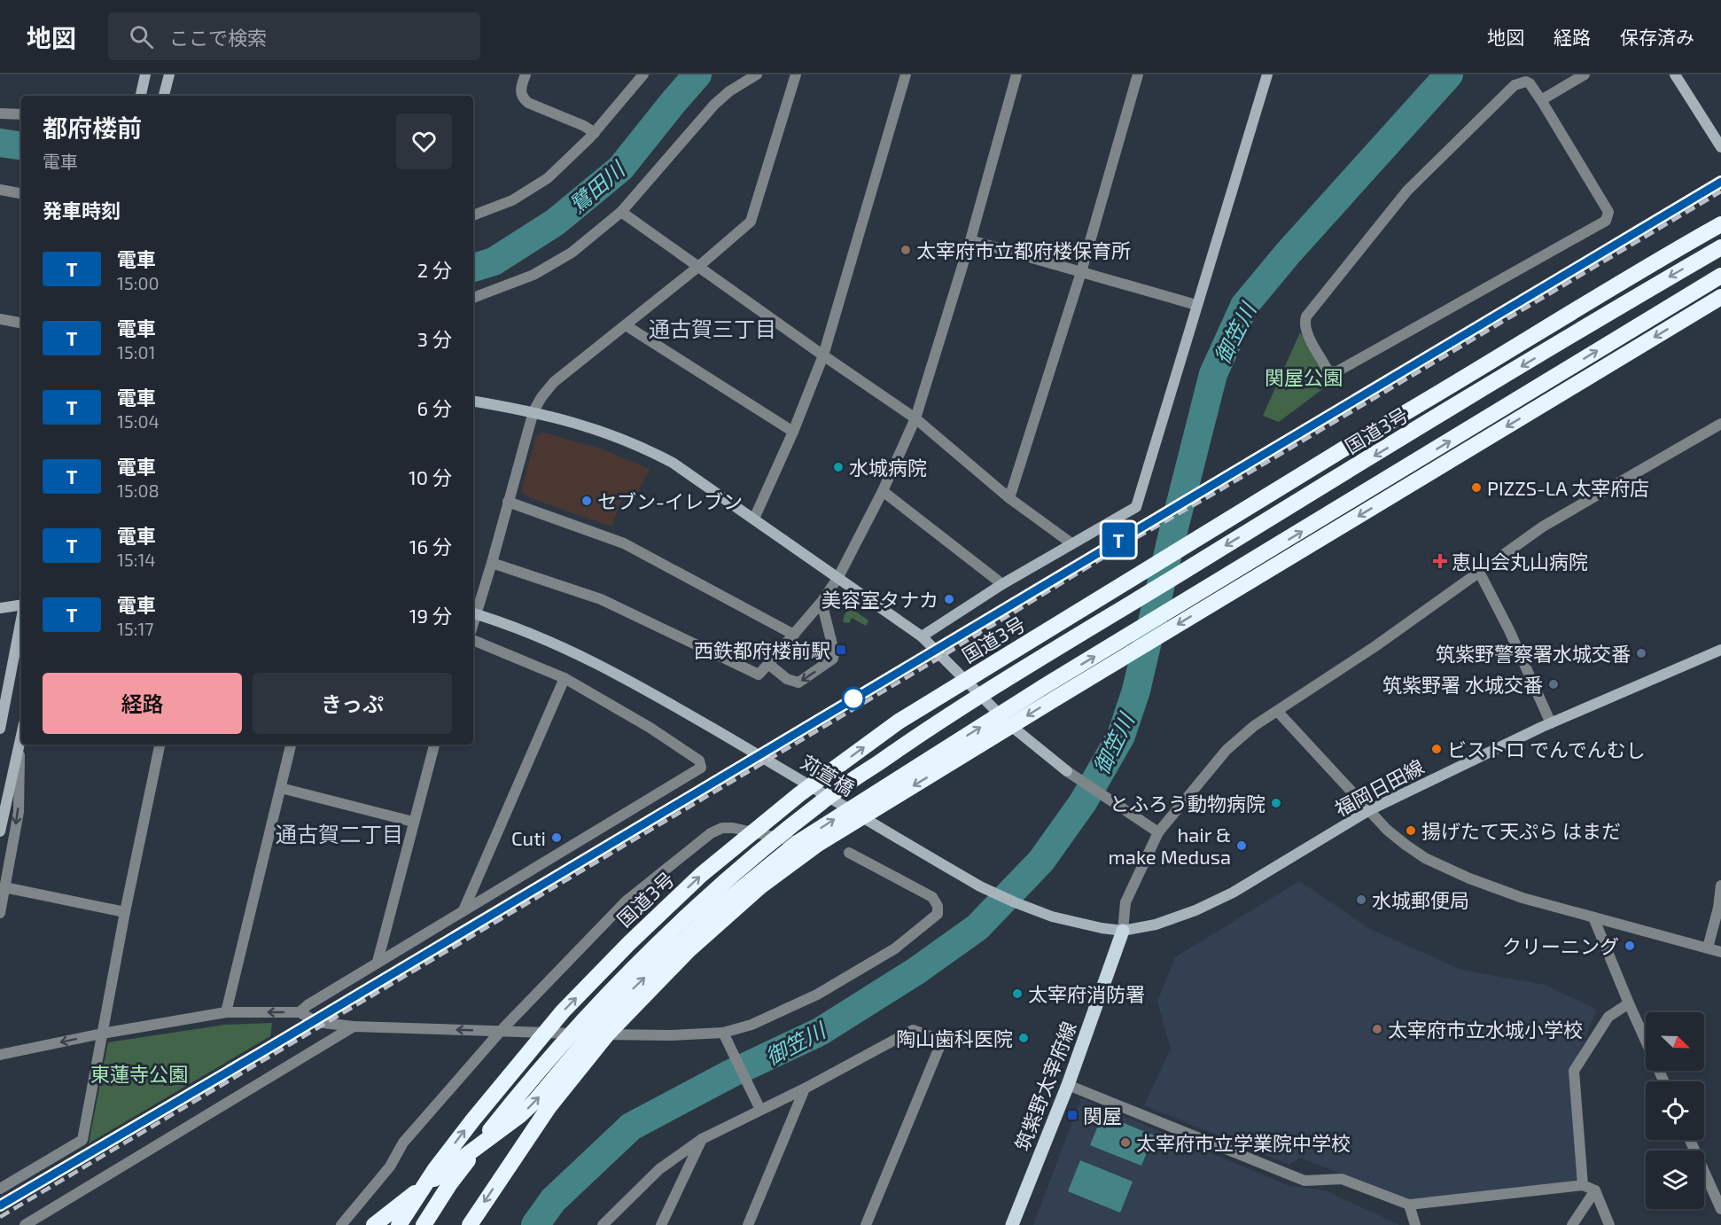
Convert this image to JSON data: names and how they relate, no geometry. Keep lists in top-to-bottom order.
{
  "streets": {
    "highway": ["国道3号"],
    "main road": ["筑紫野太宰府線"],
    "street": ["苅萱橋", "福岡日田線"]
  },
  "crossings": [
    ["苅萱橋", "福岡日田線"],
    ["福岡日田線", "筑紫野太宰府線"]
  ],
  "districts": ["通古賀三丁目", "通古賀二丁目"],
  "water": ["鷺田川", "御笠川"],
  "parks": ["関屋公園", "東蓮寺公園"],
  "places": {
    "other": [
      "太宰府市立都府楼保育所",
      "水城病院",
      "PIZZS-LA 太宰府店",
      "セブン-イレブン",
      "美容室タナカ",
      "筑紫野警察署水城交番",
      "筑紫野署 水城交番",
      "ビストロ でんでんむし",
      "とふろう動物病院",
      "揚げたて天ぷら はまだ",
      "Cuti",
      "hair & make Medusa",
      "水城郵便局",
      "クリーニング",
      "太宰府消防署",
      "太宰府市立水城小学校",
      "陶山歯科医院",
      "太宰府市立学業院中学校"
    ],
    "health": ["恵山会丸山病院"],
    "transit": ["西鉄都府楼前駅", "関屋"]
  },
  "north": "bottom right",
  "page": {
    "header": "地図",
    "search": "ここで検索",
    "nav": ["地図", "経路", "保存済み"],
    "on_map": "T",
    "heading": [
      ["都府楼前", "電車"],
      "発車時刻"
    ],
    "list": [
      {
        "mark": "T",
        "name": "電車",
        "note": "15:00",
        "value": "2 分"
      },
      {
        "mark": "T",
        "name": "電車",
        "note": "15:01",
        "value": "3 分"
      },
      {
        "mark": "T",
        "name": "電車",
        "note": "15:04",
        "value": "6 分"
      },
      {
        "mark": "T",
        "name": "電車",
        "note": "15:08",
        "value": "10 分"
      },
      {
        "mark": "T",
        "name": "電車",
        "note": "15:14",
        "value": "16 分"
      },
      {
        "mark": "T",
        "name": "電車",
        "note": "15:17",
        "value": "19 分"
      }
    ],
    "buttons": ["経路", "きっぷ"]
  }
}
